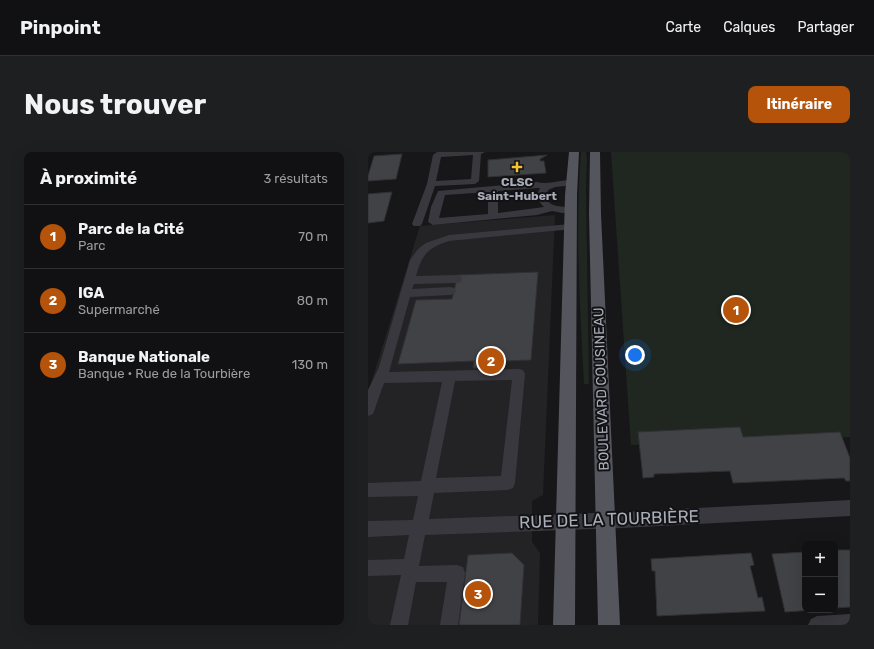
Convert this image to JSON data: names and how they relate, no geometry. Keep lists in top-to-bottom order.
{
  "streets": {
    "main road": ["BOULEVARD COUSINEAU"],
    "street": ["RUE DE LA TOURBIÈRE"]
  },
  "crossings": [
    ["BOULEVARD COUSINEAU", "RUE DE LA TOURBIÈRE"]
  ],
  "places": {
    "health": ["CLSC Saint-Hubert"]
  },
  "page": {
    "header": "Pinpoint",
    "nav": ["Carte", "Calques", "Partager"],
    "buttons": "Itinéraire",
    "title": "Nous trouver",
    "heading": ["À proximité", "3 résultats"],
    "list": [
      {
        "mark": "1",
        "name": "Parc de la Cité",
        "note": "Parc",
        "value": "70 m"
      },
      {
        "mark": "2",
        "name": "IGA",
        "note": "Supermarché",
        "value": "80 m"
      },
      {
        "mark": "3",
        "name": "Banque Nationale",
        "note": "Banque · Rue de la Tourbière",
        "value": "130 m"
      }
    ],
    "pins": ["1", "2", "3"],
    "map_buttons": ["+", "−"]
  }
}
